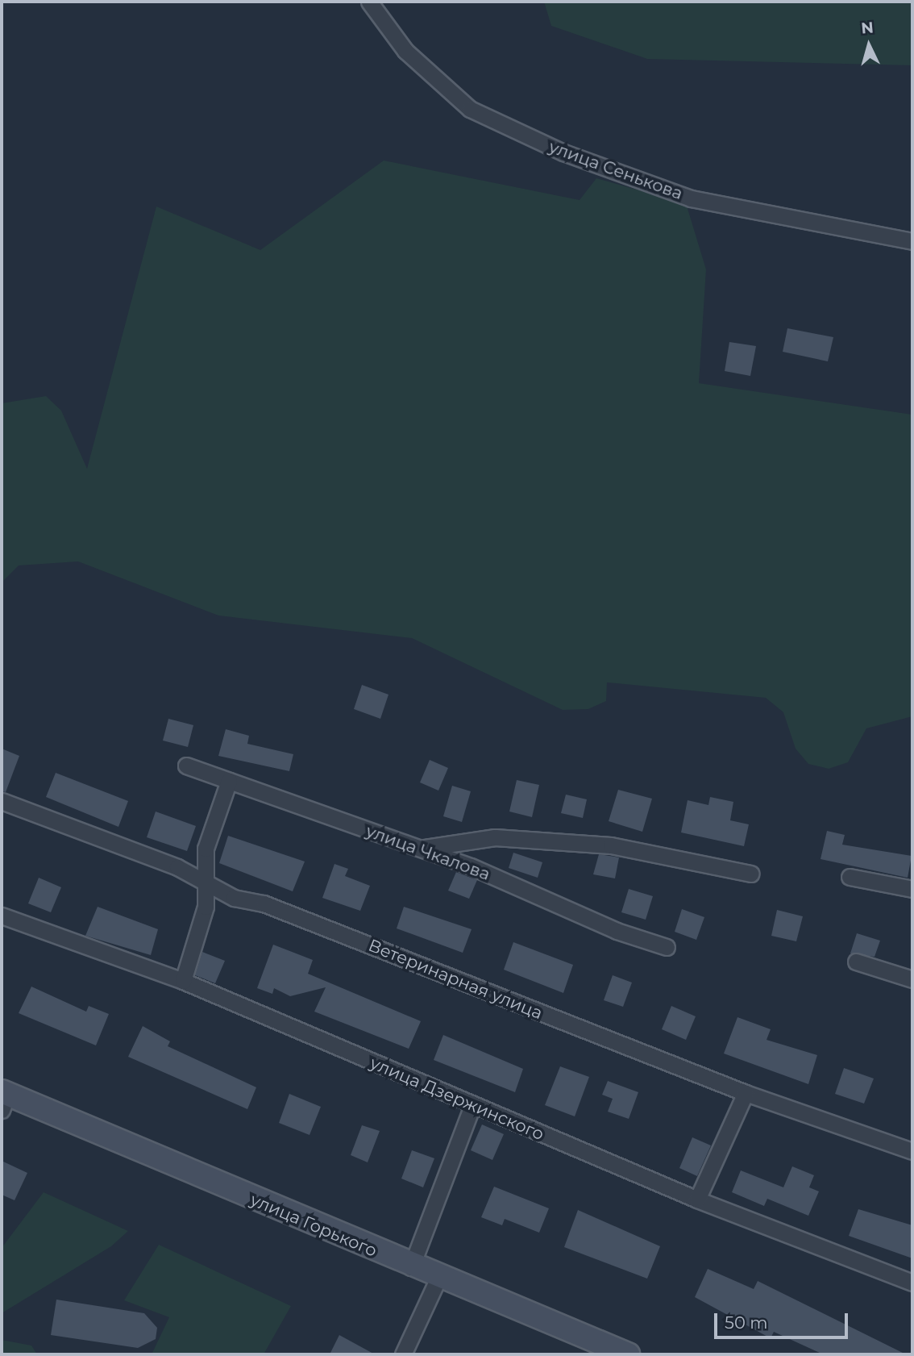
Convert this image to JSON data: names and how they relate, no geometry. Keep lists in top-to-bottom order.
{
  "streets": {
    "main road": ["улица Горького"],
    "street": [
      "улица Сенькова",
      "улица Чкалова",
      "Ветеринарная улица",
      "улица Дзержинского"
    ]
  },
  "scale_bar": "50 m",
  "north": "top"
}
